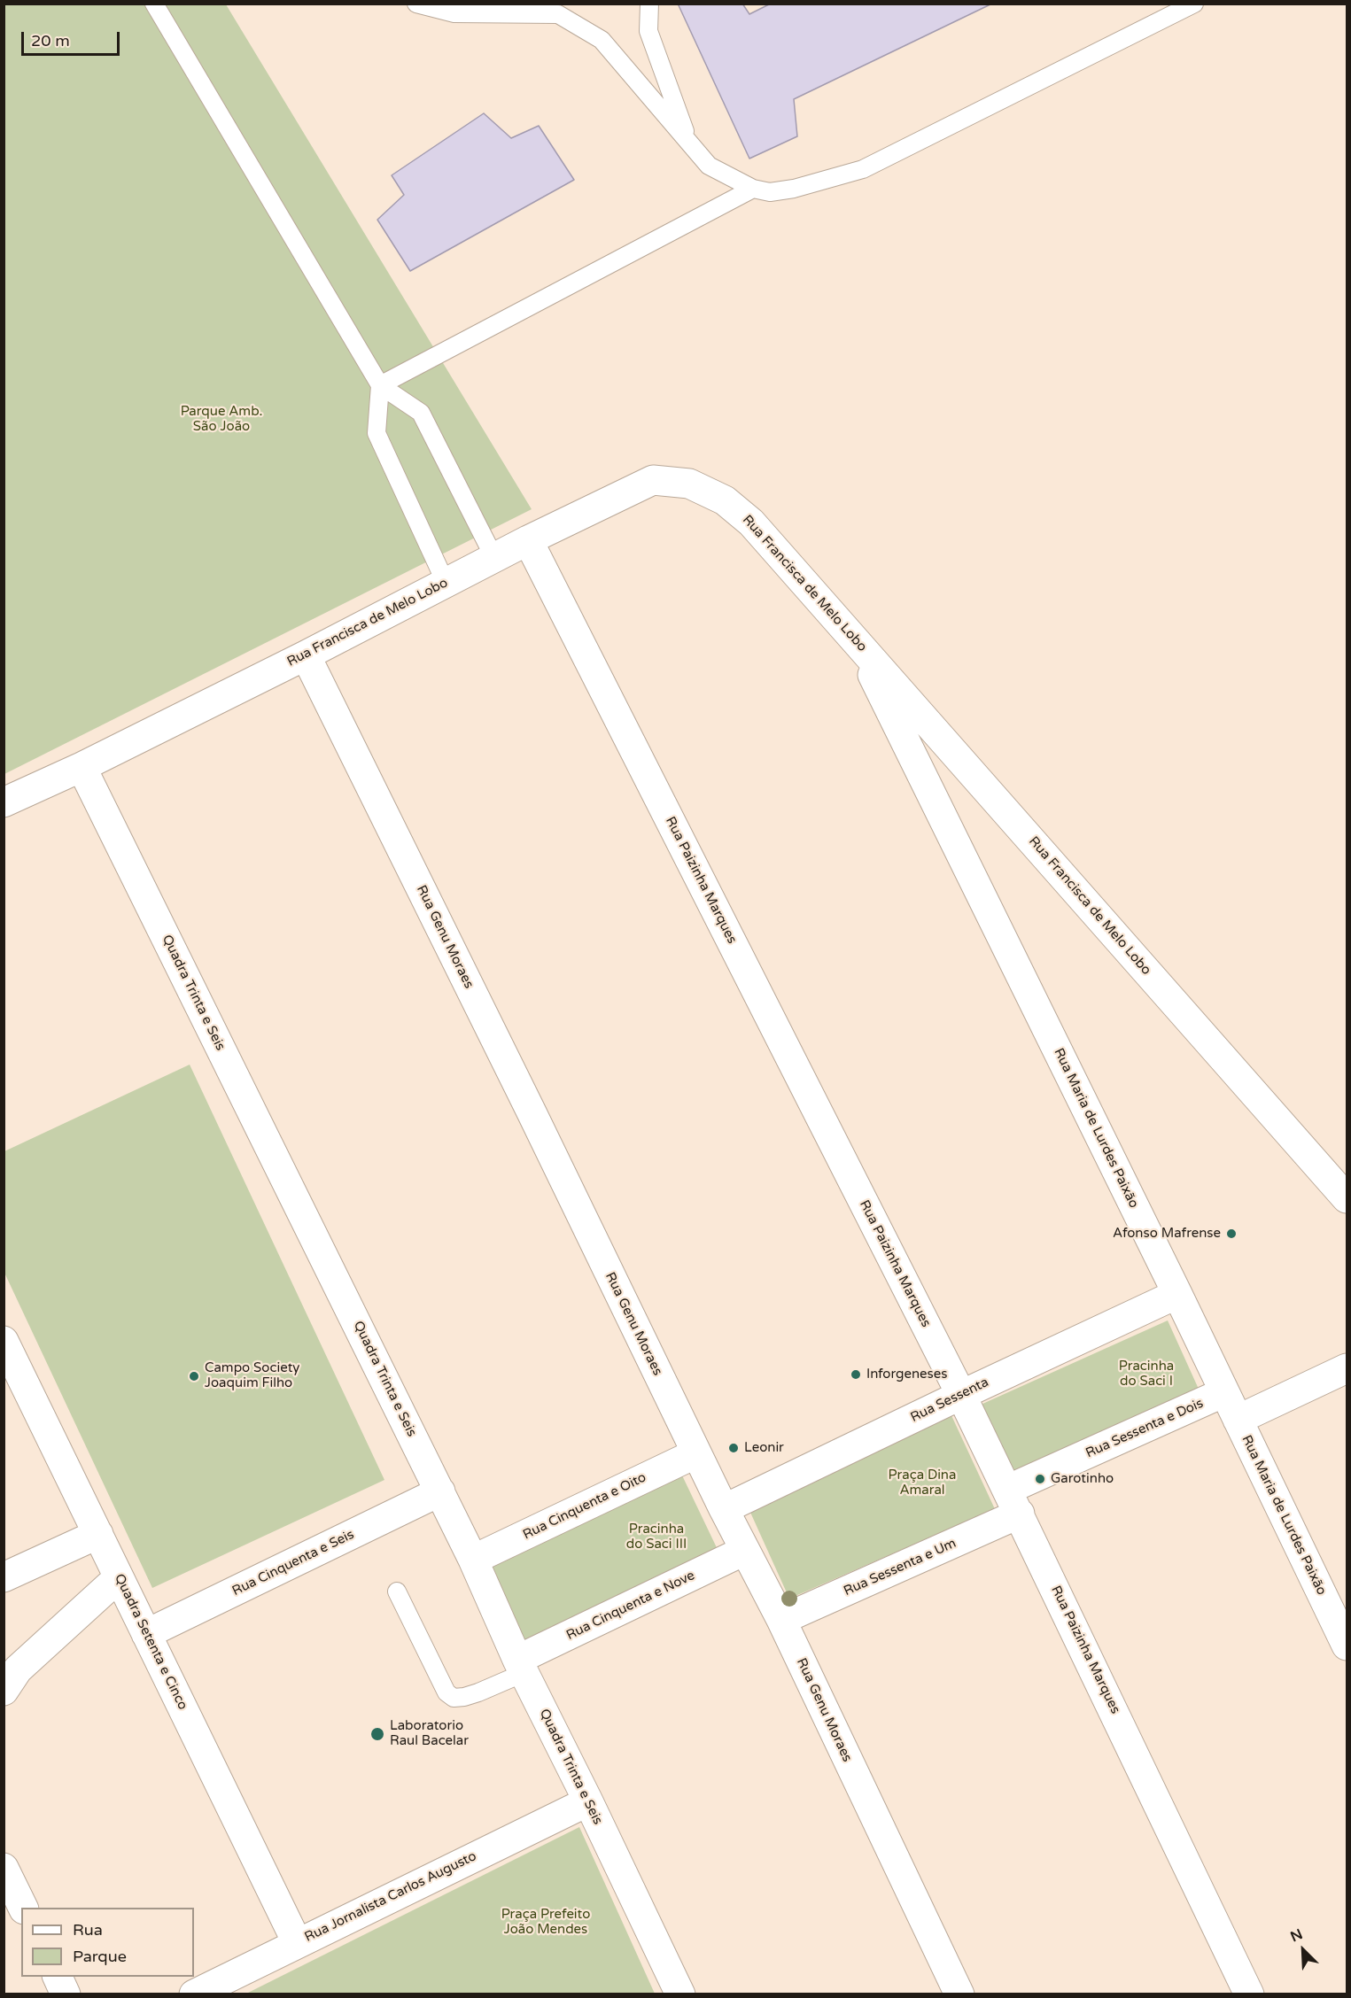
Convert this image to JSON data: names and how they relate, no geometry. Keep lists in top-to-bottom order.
{
  "streets": {
    "street": [
      "Rua Francisca de Melo Lobo",
      "Rua Paizinha Marques",
      "Rua Genu Moraes",
      "Quadra Trinta e Seis",
      "Rua Maria de Lurdes Paixão",
      "Rua Sessenta",
      "Rua Sessenta e Dois",
      "Rua Cinquenta e Oito",
      "Rua Cinquenta e Seis",
      "Rua Sessenta e Um",
      "Rua Cinquenta e Nove",
      "Quadra Setenta e Cinco",
      "Rua Jornalista Carlos Augusto"
    ]
  },
  "crossings": [
    ["Rua Francisca de Melo Lobo", "Rua Paizinha Marques"],
    ["Rua Francisca de Melo Lobo", "Rua Genu Moraes"],
    ["Rua Francisca de Melo Lobo", "Quadra Trinta e Seis"],
    ["Rua Francisca de Melo Lobo", "Rua Maria de Lurdes Paixão"],
    ["Rua Paizinha Marques", "Rua Sessenta"],
    ["Rua Paizinha Marques", "Rua Sessenta e Dois"],
    ["Rua Paizinha Marques", "Rua Sessenta e Um"],
    ["Rua Genu Moraes", "Rua Sessenta"],
    ["Rua Genu Moraes", "Rua Cinquenta e Oito"],
    ["Rua Genu Moraes", "Rua Sessenta e Um"],
    ["Rua Genu Moraes", "Rua Cinquenta e Nove"],
    ["Quadra Trinta e Seis", "Rua Cinquenta e Oito"],
    ["Quadra Trinta e Seis", "Rua Cinquenta e Seis"],
    ["Quadra Trinta e Seis", "Rua Cinquenta e Nove"],
    ["Quadra Trinta e Seis", "Rua Jornalista Carlos Augusto"],
    ["Rua Maria de Lurdes Paixão", "Rua Sessenta"],
    ["Rua Maria de Lurdes Paixão", "Rua Sessenta e Dois"],
    ["Rua Sessenta e Dois", "Rua Sessenta e Um"],
    ["Rua Cinquenta e Seis", "Quadra Setenta e Cinco"],
    ["Quadra Setenta e Cinco", "Rua Jornalista Carlos Augusto"]
  ],
  "parks": [
    "Parque Amb. São João",
    "Pracinha do Saci I",
    "Praça Dina Amaral",
    "Pracinha do Saci III",
    "Praça Prefeito João Mendes"
  ],
  "places": [
    "Afonso Mafrense",
    "Inforgeneses",
    "Campo Society Joaquim Filho",
    "Leonir",
    "Garotinho",
    "Laboratorio Raul Bacelar"
  ],
  "legend": ["Rua", "Parque"],
  "scale_bar": "20 m",
  "north": "top left"
}
